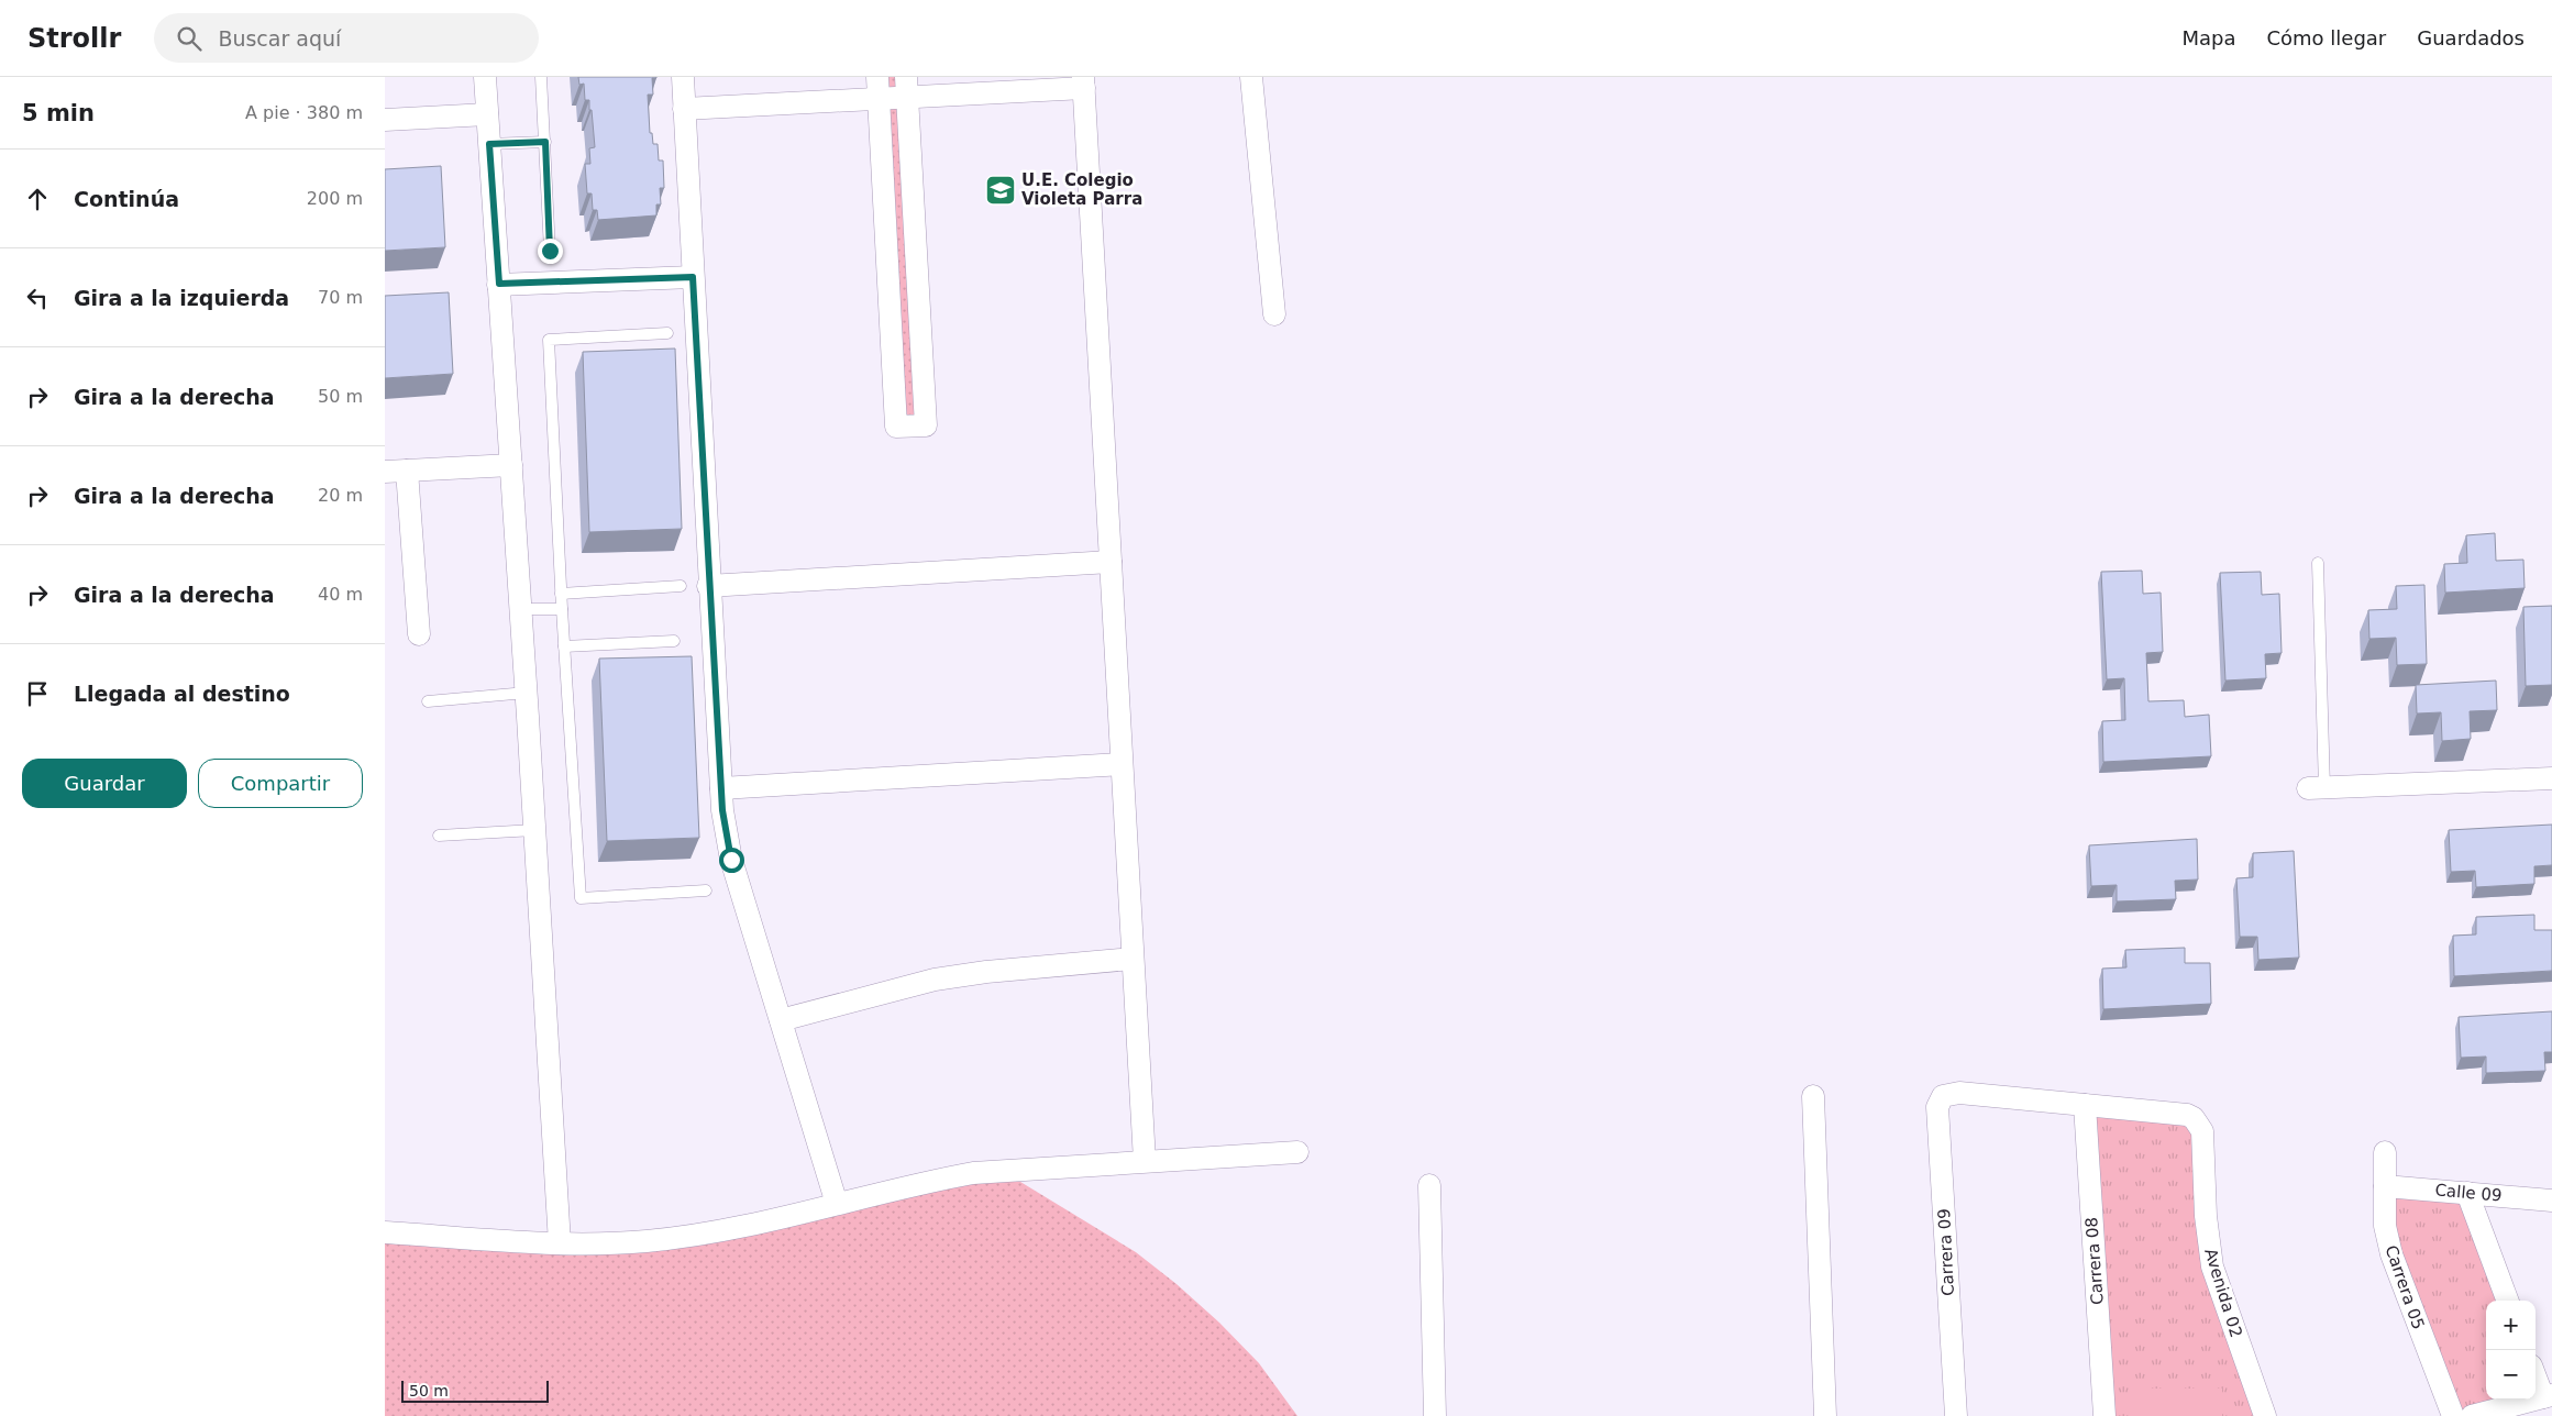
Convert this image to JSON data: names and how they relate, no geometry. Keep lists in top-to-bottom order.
{
  "streets": {
    "street": [
      "Calle 09",
      "Carrera 09",
      "Carrera 08",
      "Carrera 05",
      "Avenida 02"
    ]
  },
  "crossings": [
    ["Calle 09", "Carrera 05"],
    ["Carrera 09", "Carrera 08"],
    ["Carrera 09", "Avenida 02"],
    ["Carrera 08", "Avenida 02"]
  ],
  "places": {
    "school or university": ["U.E. Colegio Violeta Parra"]
  },
  "scale_bar": "50 m",
  "page": {
    "header": "Strollr",
    "search": "Buscar aquí",
    "nav": ["Mapa", "Cómo llegar", "Guardados"],
    "heading": ["5 min", "A pie · 380 m"],
    "list": [
      ["Continúa", "200 m"],
      ["Gira a la izquierda", "70 m"],
      ["Gira a la derecha", "50 m"],
      ["Gira a la derecha", "20 m"],
      ["Gira a la derecha", "40 m"],
      "Llegada al destino"
    ],
    "buttons": ["Guardar", "Compartir"],
    "map_buttons": ["+", "−"],
    "scale": "50 m"
  }
}
